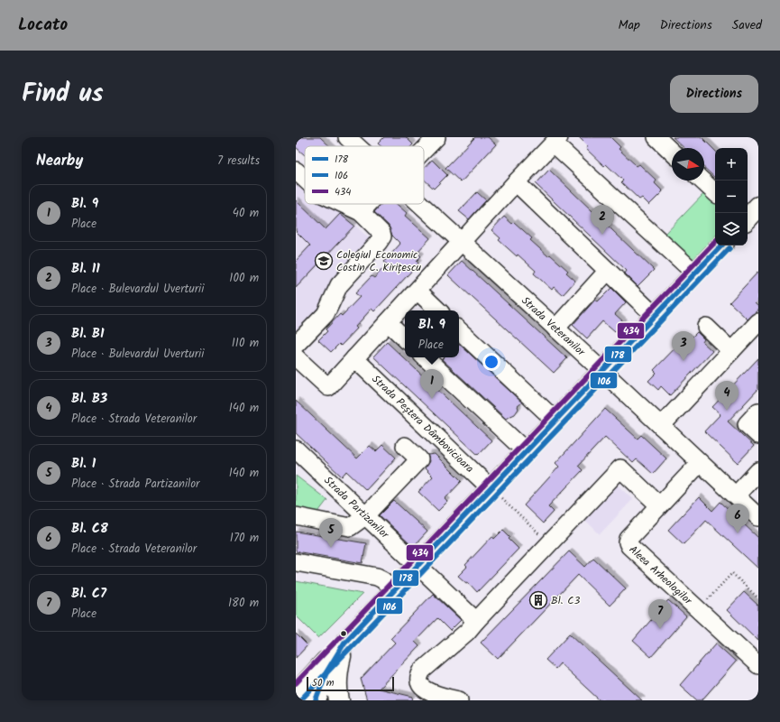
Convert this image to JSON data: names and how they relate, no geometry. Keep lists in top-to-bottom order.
{
  "streets": {
    "street": [
      "Strada Veteranilor",
      "Strada Peștera Dâmbovicioara",
      "Strada Partizanilor",
      "Aleea Arheologilor"
    ]
  },
  "crossings": [
    ["Strada Veteranilor", "Aleea Arheologilor"]
  ],
  "places": {
    "school or university": ["Colegiul Economic Costin C. Kirițescu"],
    "building": ["Bl. C3"]
  },
  "lines": ["transit line 434", "transit line 178", "transit line 106"],
  "legend": ["178", "106", "434"],
  "scale_bar": "50 m",
  "north": "right",
  "page": {
    "header": "Locato",
    "nav": ["Map", "Directions", "Saved"],
    "title": "Find us",
    "buttons": "Directions",
    "heading": ["Nearby", "7 results"],
    "map_buttons": ["+", "−"],
    "list": [
      {
        "mark": "1",
        "name": "Bl. 9",
        "note": "Place",
        "value": "40 m"
      },
      {
        "mark": "2",
        "name": "Bl. 11",
        "note": "Place · Bulevardul Uverturii",
        "value": "100 m"
      },
      {
        "mark": "3",
        "name": "Bl. B1",
        "note": "Place · Bulevardul Uverturii",
        "value": "110 m"
      },
      {
        "mark": "4",
        "name": "Bl. B3",
        "note": "Place · Strada Veteranilor",
        "value": "140 m"
      },
      {
        "mark": "5",
        "name": "Bl. 1",
        "note": "Place · Strada Partizanilor",
        "value": "140 m"
      },
      {
        "mark": "6",
        "name": "Bl. C8",
        "note": "Place · Strada Veteranilor",
        "value": "170 m"
      },
      {
        "mark": "7",
        "name": "Bl. C7",
        "note": "Place",
        "value": "180 m"
      }
    ],
    "pins": [
      "2",
      "3",
      "1",
      "4",
      "6",
      "5",
      "7"
    ],
    "popup": ["Bl. 9", "Place"],
    "scale": "50 m"
  }
}
